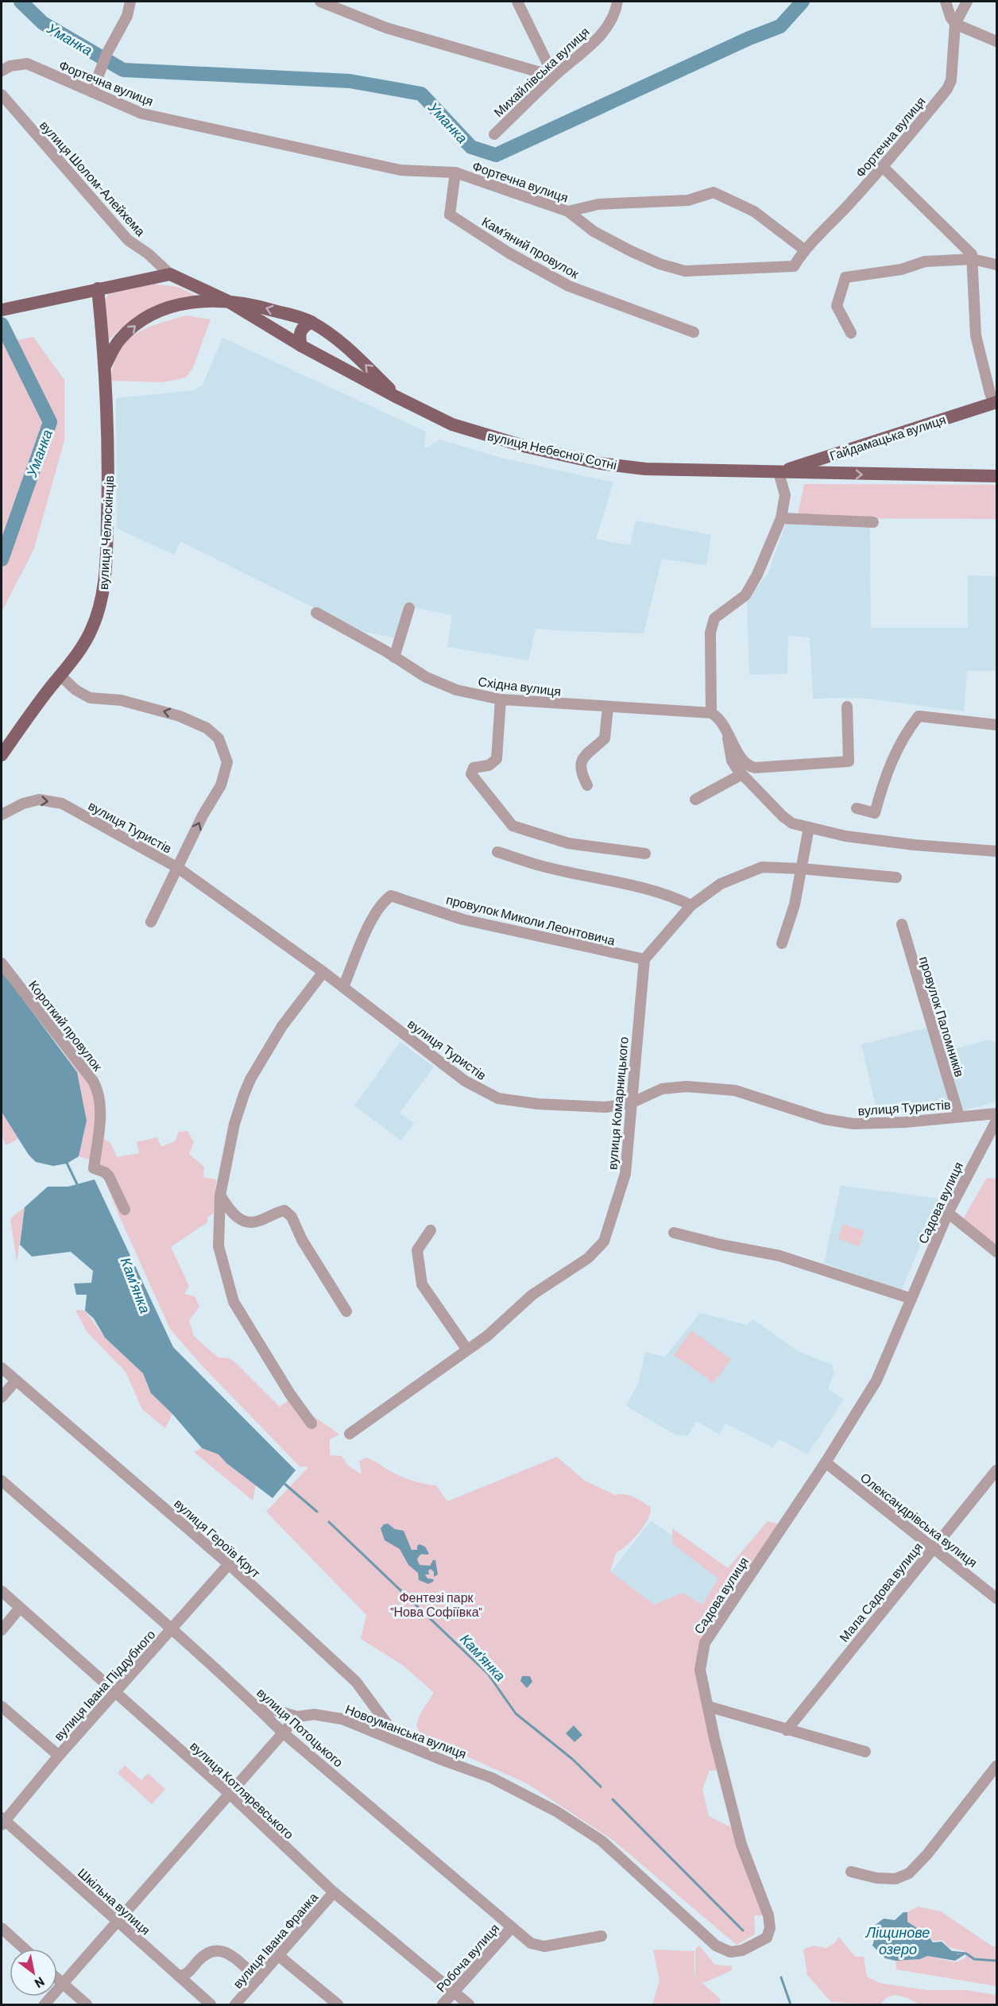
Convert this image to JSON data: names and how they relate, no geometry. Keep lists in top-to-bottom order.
{
  "streets": {
    "main road": ["Гайдамацька вулиця", "вулиця Небесної Сотні", "вулиця Челюскінців"],
    "street": [
      "Михайлівська вулиця",
      "Фортечна вулиця",
      "вулиця Шолом-Алейхема",
      "Камʼяний провулок",
      "Східна вулиця",
      "вулиця Туристів",
      "провулок Миколи Леонтовича",
      "провулок Паломників",
      "Короткий провулок",
      "вулиця Комарницького",
      "Садова вулиця",
      "Олександрівська вулиця",
      "вулиця Героїв Крут",
      "Мала Садова вулиця",
      "вулиця Івана Піддубного",
      "вулиця Потоцького",
      "Новоуманська вулиця",
      "вулиця Котляревського",
      "Шкільна вулиця",
      "вулиця Івана Франка",
      "Робоча вулиця"
    ]
  },
  "crossings": [
    ["Фортечна вулиця", "Камʼяний провулок"],
    ["Гайдамацька вулиця", "вулиця Небесної Сотні"],
    ["вулиця Туристів", "провулок Миколи Леонтовича"],
    ["вулиця Туристів", "провулок Паломників"],
    ["вулиця Туристів", "вулиця Комарницького"],
    ["провулок Миколи Леонтовича", "вулиця Комарницького"],
    ["Садова вулиця", "Олександрівська вулиця"],
    ["Садова вулиця", "Новоуманська вулиця"],
    ["Олександрівська вулиця", "Мала Садова вулиця"],
    ["вулиця Героїв Крут", "вулиця Івана Піддубного"],
    ["вулиця Героїв Крут", "Новоуманська вулиця"],
    ["вулиця Івана Піддубного", "вулиця Потоцького"],
    ["вулиця Івана Піддубного", "вулиця Котляревського"],
    ["вулиця Івана Піддубного", "Шкільна вулиця"],
    ["вулиця Потоцького", "Новоуманська вулиця"],
    ["вулиця Потоцького", "Робоча вулиця"],
    ["вулиця Котляревського", "вулиця Івана Франка"],
    ["вулиця Котляревського", "Робоча вулиця"]
  ],
  "water": ["Уманка", "Кам'янка", "Ліщинове озеро"],
  "parks": ["Фентезі парк \"Нова Софіївка\""],
  "north": "bottom right"
}
